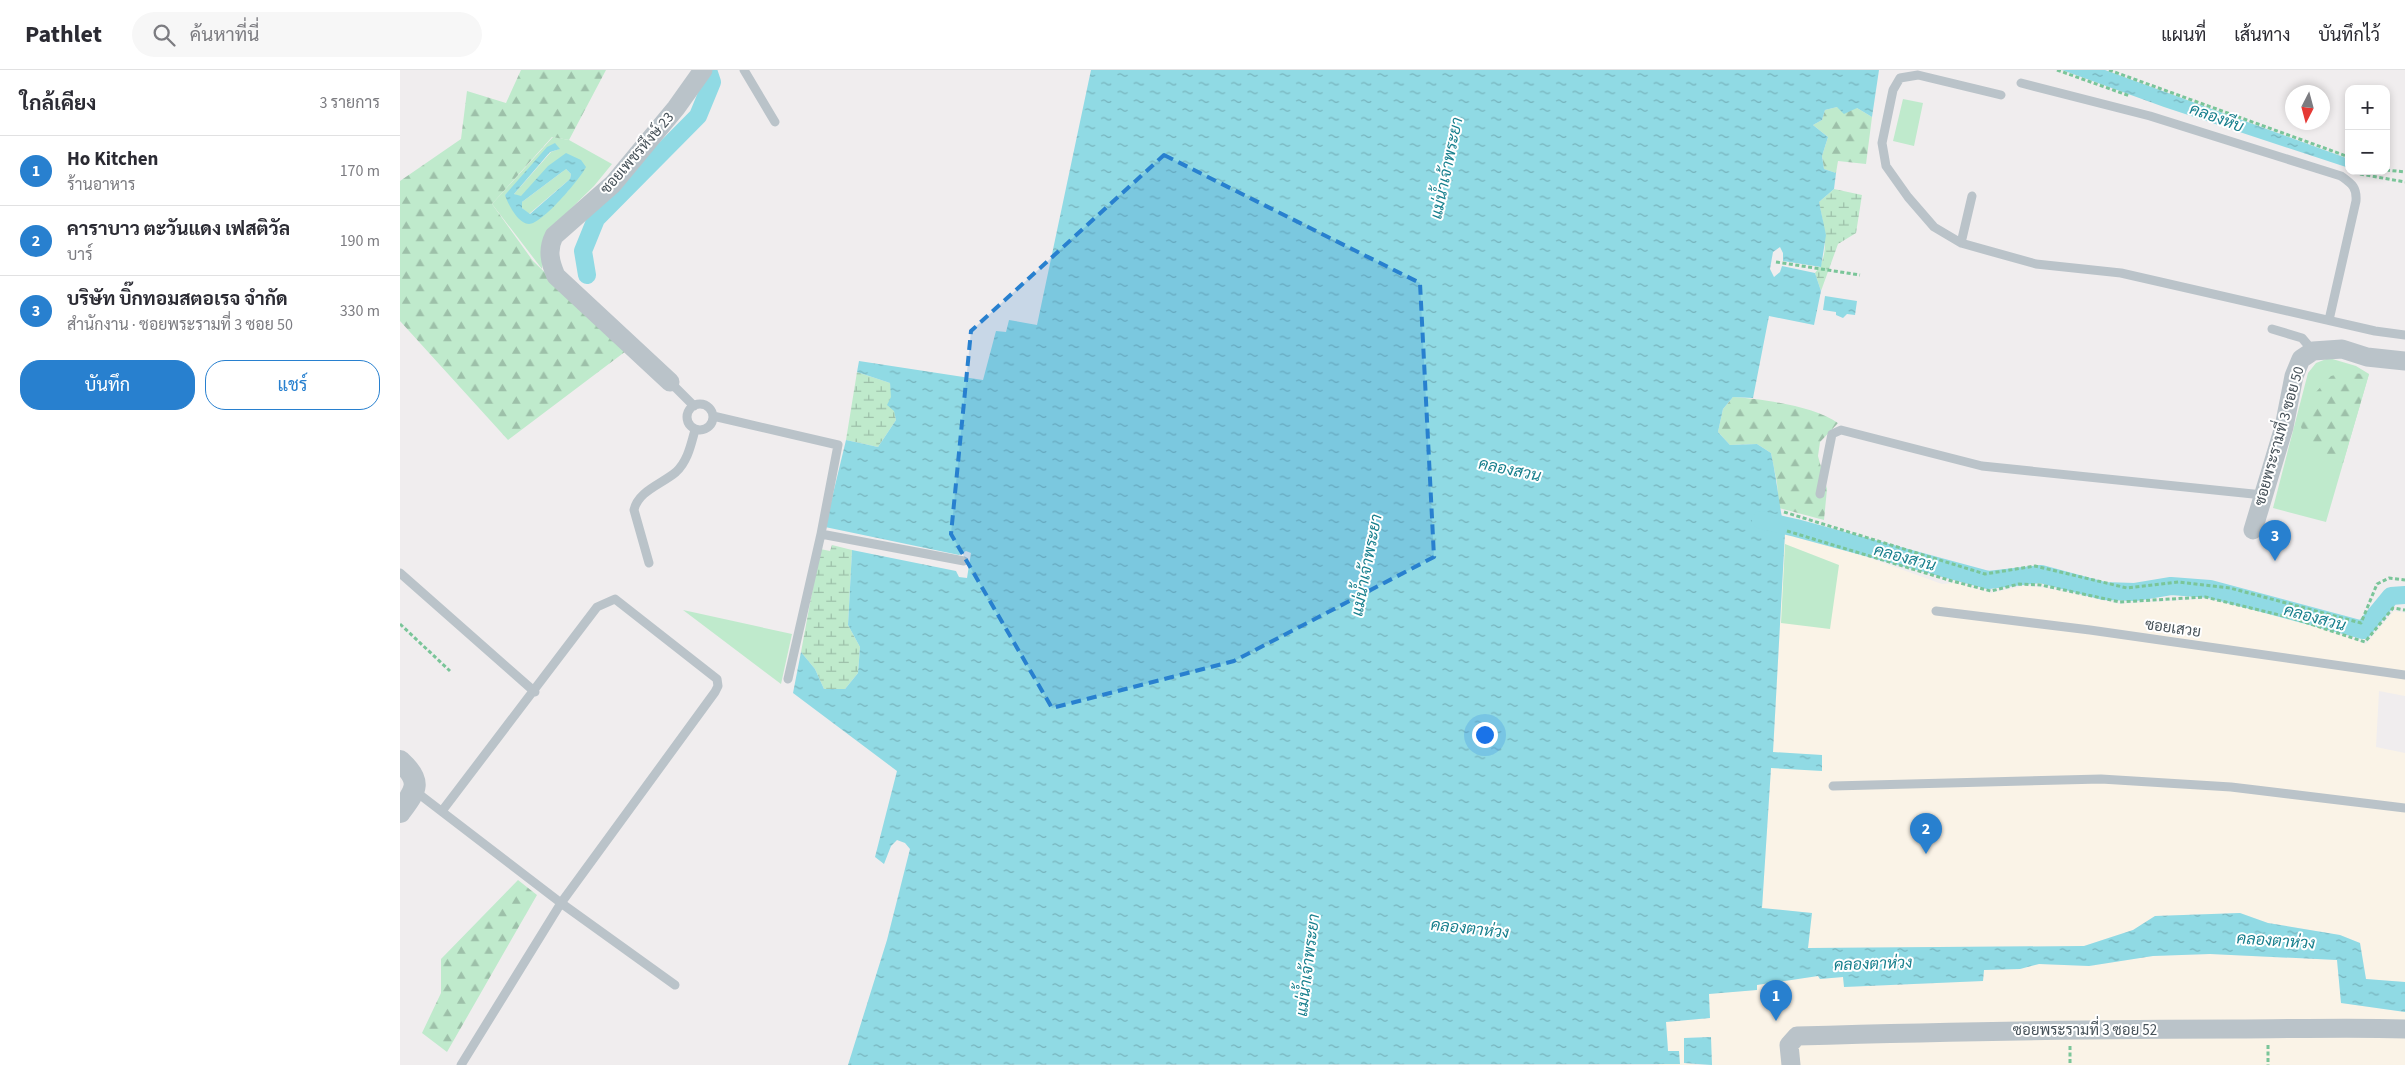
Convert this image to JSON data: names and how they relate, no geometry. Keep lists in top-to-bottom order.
{
  "streets": {
    "street": ["ซอยเพชรหึงษ์ 23", "ซอยพระรามที่ 3 ซอย 50", "ซอยพระรามที่ 3 ซอย 52"],
    "lane": ["ซอยเสวย"]
  },
  "water": [
    "คลองหีบ",
    "แม่น้ำเจ้าพระยา",
    "คลองสวน",
    "คลองตาห่วง"
  ],
  "north": "bottom",
  "page": {
    "header": "Pathlet",
    "search": "ค้นหาที่นี่",
    "nav": ["แผนที่", "เส้นทาง", "บันทึกไว้"],
    "heading": ["ใกล้เคียง", "3 รายการ"],
    "map_buttons": ["+", "−"],
    "list": [
      {
        "mark": "1",
        "name": "Ho Kitchen",
        "note": "ร้านอาหาร",
        "value": "170 m"
      },
      {
        "mark": "2",
        "name": "คาราบาว ตะวันแดง เฟสติวัล",
        "note": "บาร์",
        "value": "190 m"
      },
      {
        "mark": "3",
        "name": "บริษัท บิ๊กทอมสตอเรจ จำกัด",
        "note": "สำนักงาน · ซอยพระรามที่ 3 ซอย 50",
        "value": "330 m"
      }
    ],
    "buttons": ["บันทึก", "แชร์"],
    "pins": ["3", "2", "1"]
  }
}
